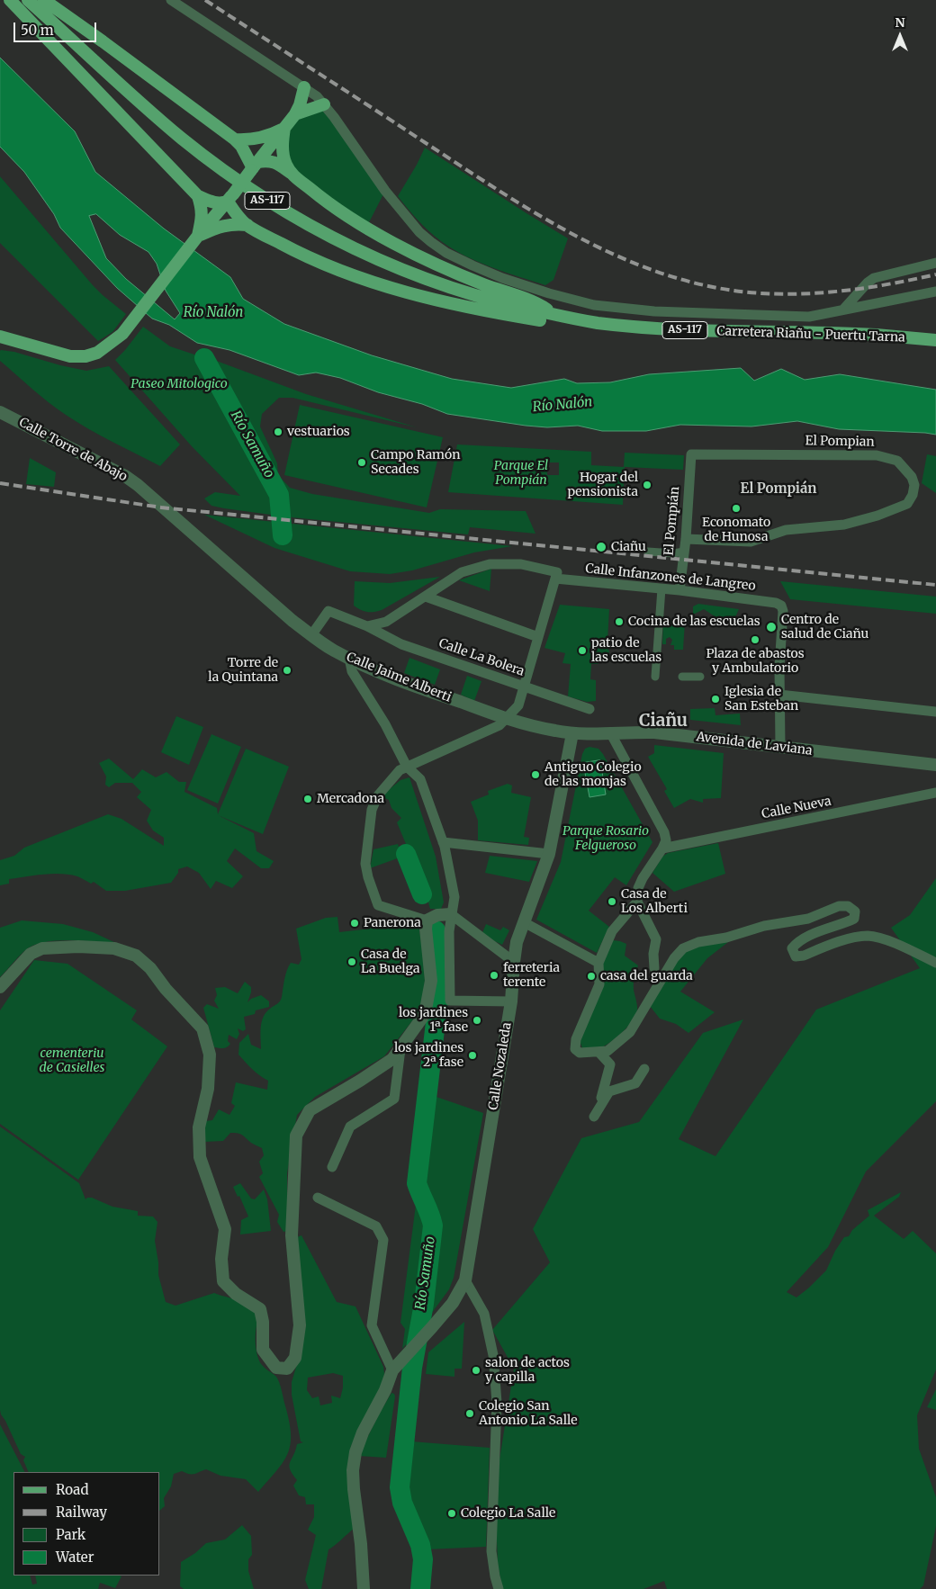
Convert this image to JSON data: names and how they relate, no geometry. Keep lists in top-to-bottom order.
{
  "streets": {
    "main road": ["AS-117", "Carretera Riañu - Puertu Tarna"],
    "street": [
      "El Pompian",
      "Calle Torre de Abajo",
      "El Pompián",
      "Calle Infanzones de Langreo",
      "Calle La Bolera",
      "Calle Jaime Alberti",
      "Avenida de Laviana",
      "Calle Nueva",
      "Calle Nozaleda"
    ]
  },
  "crossings": [
    ["El Pompian", "El Pompián"],
    ["Calle Torre de Abajo", "Calle Jaime Alberti"],
    ["El Pompián", "Calle Infanzones de Langreo"],
    ["Calle Infanzones de Langreo", "Calle La Bolera"],
    ["Calle La Bolera", "Calle Jaime Alberti"],
    ["Calle Jaime Alberti", "Avenida de Laviana"],
    ["Calle Jaime Alberti", "Calle Nozaleda"],
    ["Avenida de Laviana", "Calle Nozaleda"]
  ],
  "districts": ["El Pompián", "Ciañu"],
  "water": ["Río Nalón", "Río Samuño"],
  "parks": [
    "Paseo Mitologico",
    "Parque El Pompián",
    "Parque Rosario Felgueroso",
    "cementeriu de Casielles"
  ],
  "places": [
    "vestuarios",
    "Campo Ramón Secades",
    "Hogar del pensionista",
    "Economato de Hunosa",
    "Ciañu",
    "Cocina de las escuelas",
    "Centro de salud de Ciañu",
    "Plaza de abastos y Ambulatorio",
    "patio de las escuelas",
    "Torre de la Quintana",
    "Iglesia de San Esteban",
    "Antiguo Colegio de las monjas",
    "Mercadona",
    "Casa de Los Alberti",
    "Panerona",
    "Casa de La Buelga",
    "ferreteria terente",
    "casa del guarda",
    "los jardines 1ª fase",
    "los jardines 2ª fase",
    "salon de actos y capilla",
    "Colegio San Antonio La Salle",
    "Colegio La Salle"
  ],
  "legend": [
    "Road",
    "Railway",
    "Park",
    "Water"
  ],
  "scale_bar": "50 m",
  "north": "top"
}
